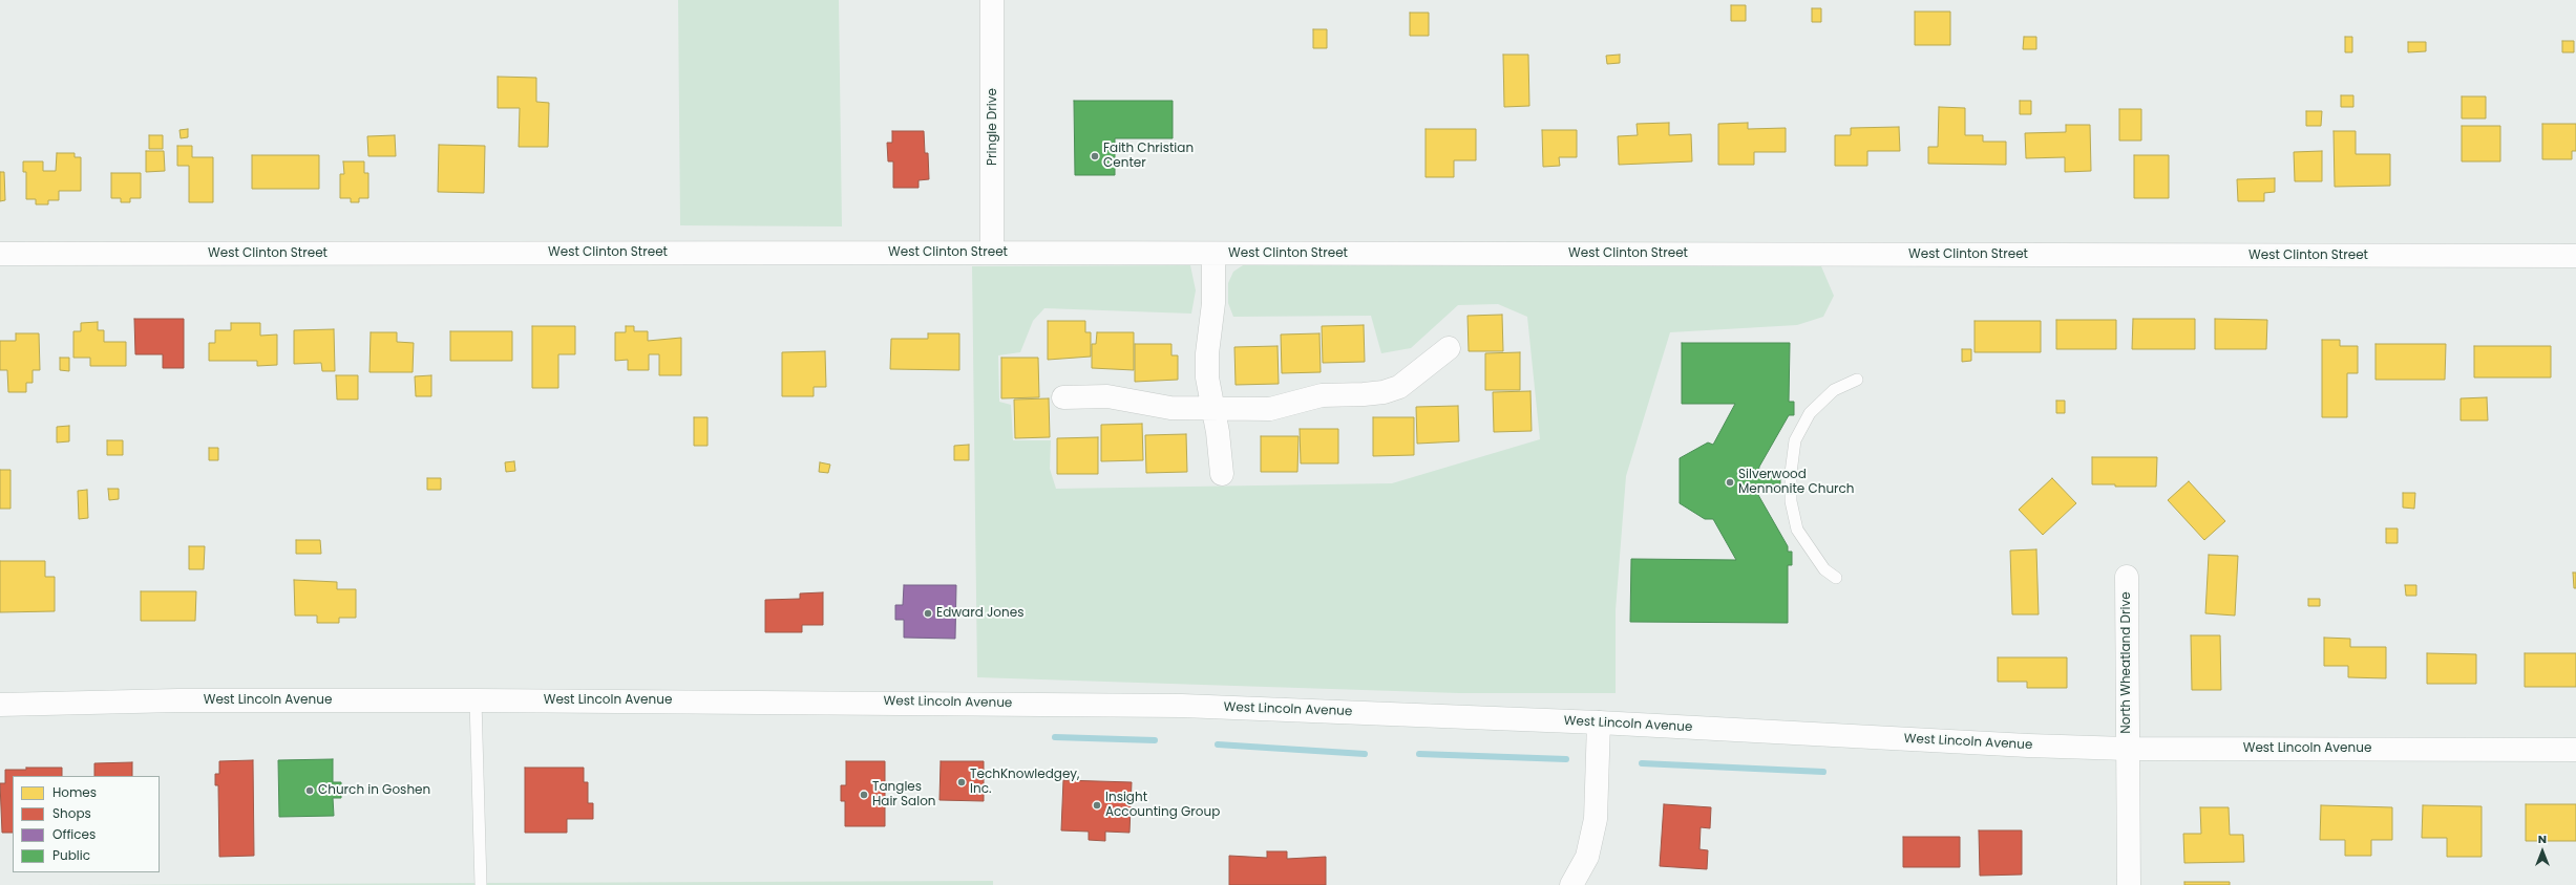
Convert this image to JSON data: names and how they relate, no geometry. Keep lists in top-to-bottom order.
{
  "streets": {
    "street": [
      "Pringle Drive",
      "West Clinton Street",
      "North Wheatland Drive",
      "West Lincoln Avenue"
    ]
  },
  "crossings": [
    ["Pringle Drive", "West Clinton Street"],
    ["North Wheatland Drive", "West Lincoln Avenue"]
  ],
  "places": [
    "Faith Christian Center",
    "Silverwood Mennonite Church",
    "Edward Jones",
    "TechKnowledgey, Inc.",
    "Church in Goshen",
    "Tangles Hair Salon",
    "Insight Accounting Group"
  ],
  "legend": [
    "Homes",
    "Shops",
    "Offices",
    "Public"
  ],
  "north": "top"
}
